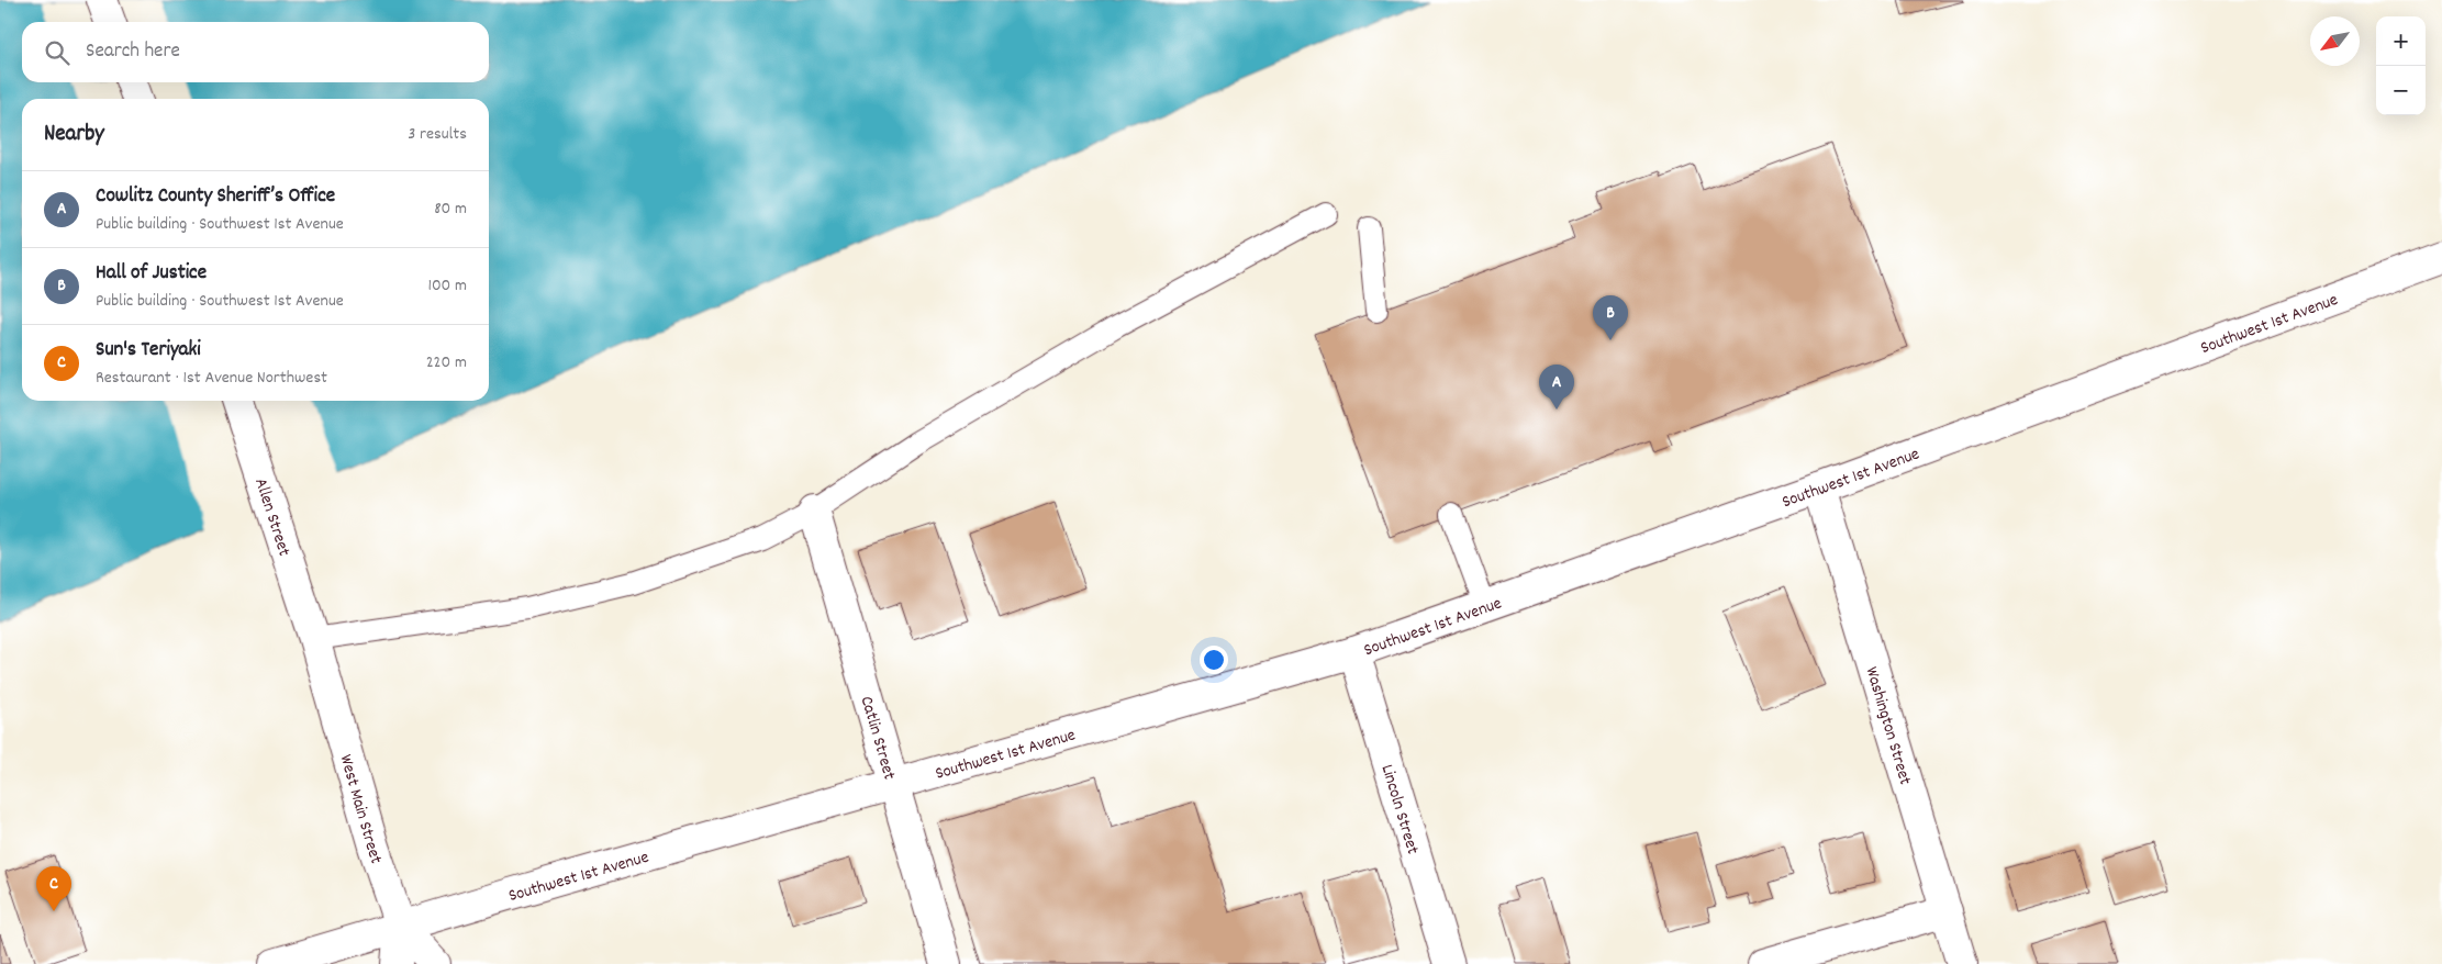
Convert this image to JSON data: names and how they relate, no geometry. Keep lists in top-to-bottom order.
{
  "streets": {
    "main road": [
      "Southwest 1st Avenue",
      "Allen Street",
      "Washington Street",
      "Catlin Street",
      "West Main Street",
      "Lincoln Street"
    ]
  },
  "crossings": [
    ["Southwest 1st Avenue", "Washington Street"],
    ["Southwest 1st Avenue", "Catlin Street"],
    ["Southwest 1st Avenue", "West Main Street"],
    ["Southwest 1st Avenue", "Lincoln Street"],
    ["Allen Street", "West Main Street"]
  ],
  "north": "bottom left",
  "page": {
    "map_buttons": ["+", "−"],
    "search": "Search here",
    "heading": ["Nearby", "3 results"],
    "list": [
      {
        "mark": "A",
        "name": "Cowlitz County Sheriff’s Office",
        "note": "Public building · Southwest 1st Avenue",
        "value": "80 m"
      },
      {
        "mark": "B",
        "name": "Hall of Justice",
        "note": "Public building · Southwest 1st Avenue",
        "value": "100 m"
      },
      {
        "mark": "C",
        "name": "Sun's Teriyaki",
        "note": "Restaurant · 1st Avenue Northwest",
        "value": "220 m"
      }
    ],
    "pins": ["B", "A", "C"]
  }
}
